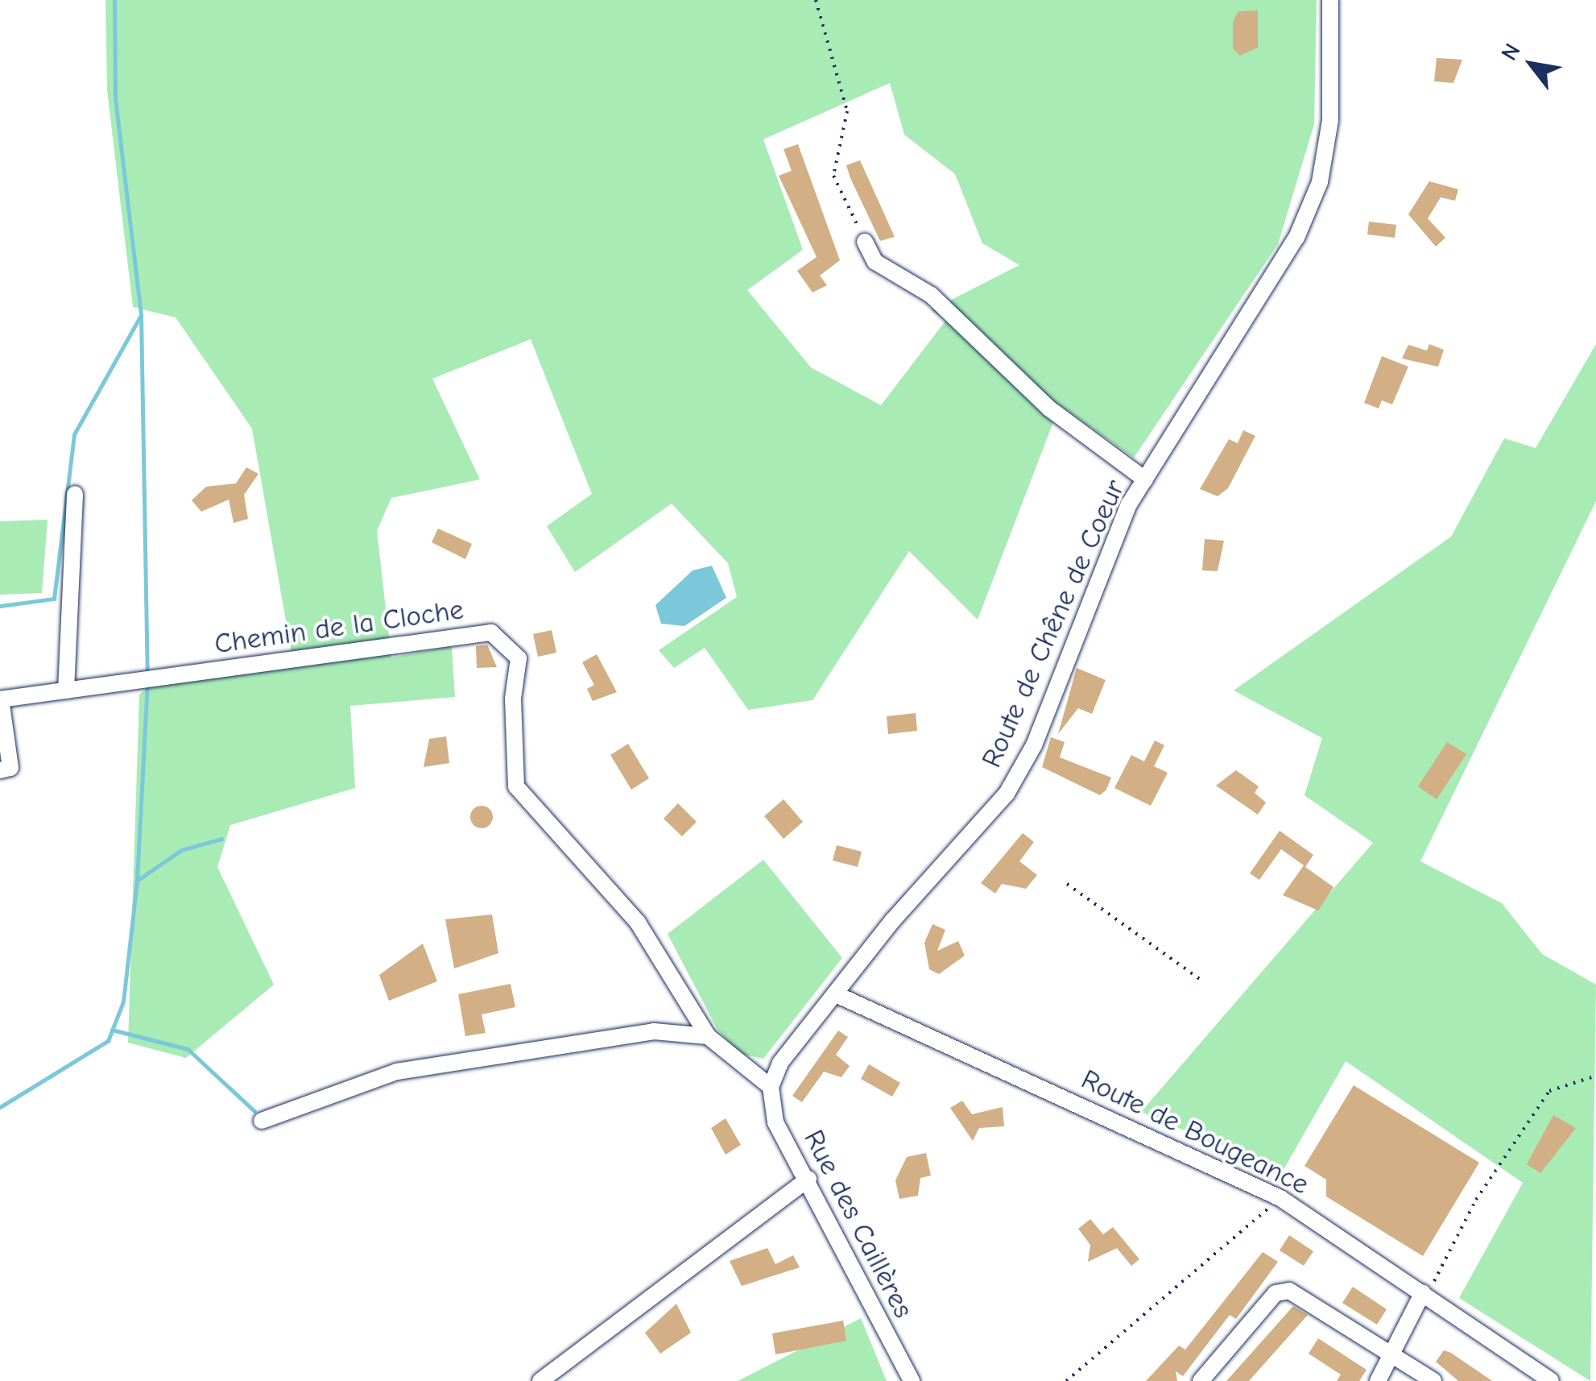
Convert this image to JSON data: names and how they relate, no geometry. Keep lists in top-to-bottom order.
{
  "streets": {
    "street": [
      "Route de Chêne de Coeur",
      "Chemin de la Cloche",
      "Route de Bougeance",
      "Rue des Caillères"
    ]
  },
  "crossings": [
    ["Route de Chêne de Coeur", "Chemin de la Cloche"],
    ["Route de Chêne de Coeur", "Route de Bougeance"],
    ["Route de Chêne de Coeur", "Rue des Caillères"],
    ["Chemin de la Cloche", "Rue des Caillères"]
  ],
  "north": "top left"
}
